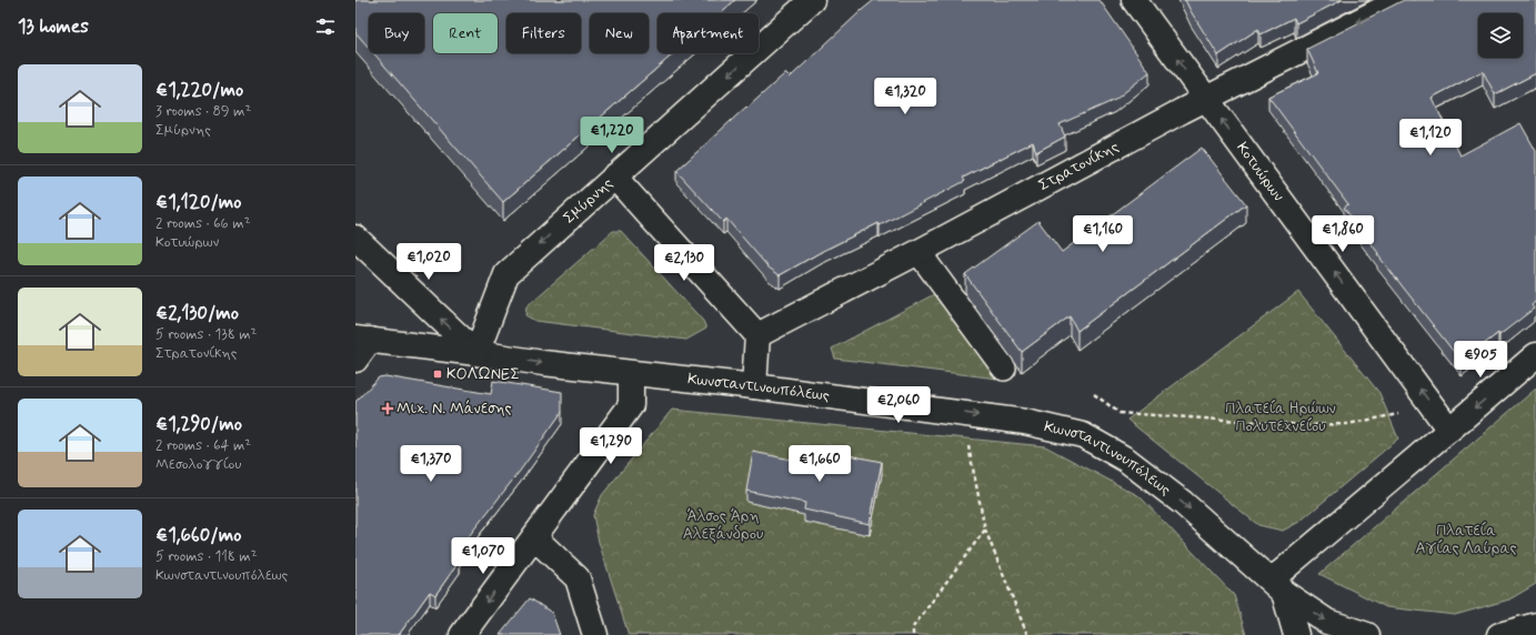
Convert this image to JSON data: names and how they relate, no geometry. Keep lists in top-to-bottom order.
{
  "streets": {
    "street": [
      "Στρατονίκης",
      "Κοτυώρων",
      "Σμύρνης",
      "Κωνσταντινουπόλεως"
    ]
  },
  "crossings": [
    ["Στρατονίκης", "Κοτυώρων"],
    ["Σμύρνης", "Κωνσταντινουπόλεως"]
  ],
  "one_way": ["Κοτυώρων", "Σμύρνης", "Κωνσταντινουπόλεως"],
  "parks": ["Πλατεία Ηρώων Πολυτεχνείου", "Άλσος Άρη Αλεξάνδρου", "Πλατεία Αγίας Λαύρας"],
  "places": {
    "transit": ["ΚΟΛΩΝΕΣ"],
    "health": ["Μιχ. Ν. Μάνεσης"]
  },
  "page": {
    "heading": "13 homes",
    "chip": [
      "Buy",
      "Rent",
      "Filters",
      "New",
      "Apartment"
    ],
    "list": [
      {
        "name": "€1,220/mo",
        "note": "3 rooms · 89 m² · Σμύρνης"
      },
      {
        "name": "€1,120/mo",
        "note": "2 rooms · 66 m² · Κοτυώρων"
      },
      {
        "name": "€2,130/mo",
        "note": "5 rooms · 138 m² · Στρατονίκης"
      },
      {
        "name": "€1,290/mo",
        "note": "2 rooms · 64 m² · Μεσολογγίου"
      },
      {
        "name": "€1,660/mo",
        "note": "5 rooms · 118 m² · Κωνσταντινουπόλεως"
      }
    ],
    "price": [
      "€1,320",
      "€1,220",
      "€1,120",
      "€1,160",
      "€1,860",
      "€1,020",
      "€2,130",
      "€905",
      "€2,060",
      "€1,290",
      "€1,370",
      "€1,660",
      "€1,070"
    ]
  }
}
